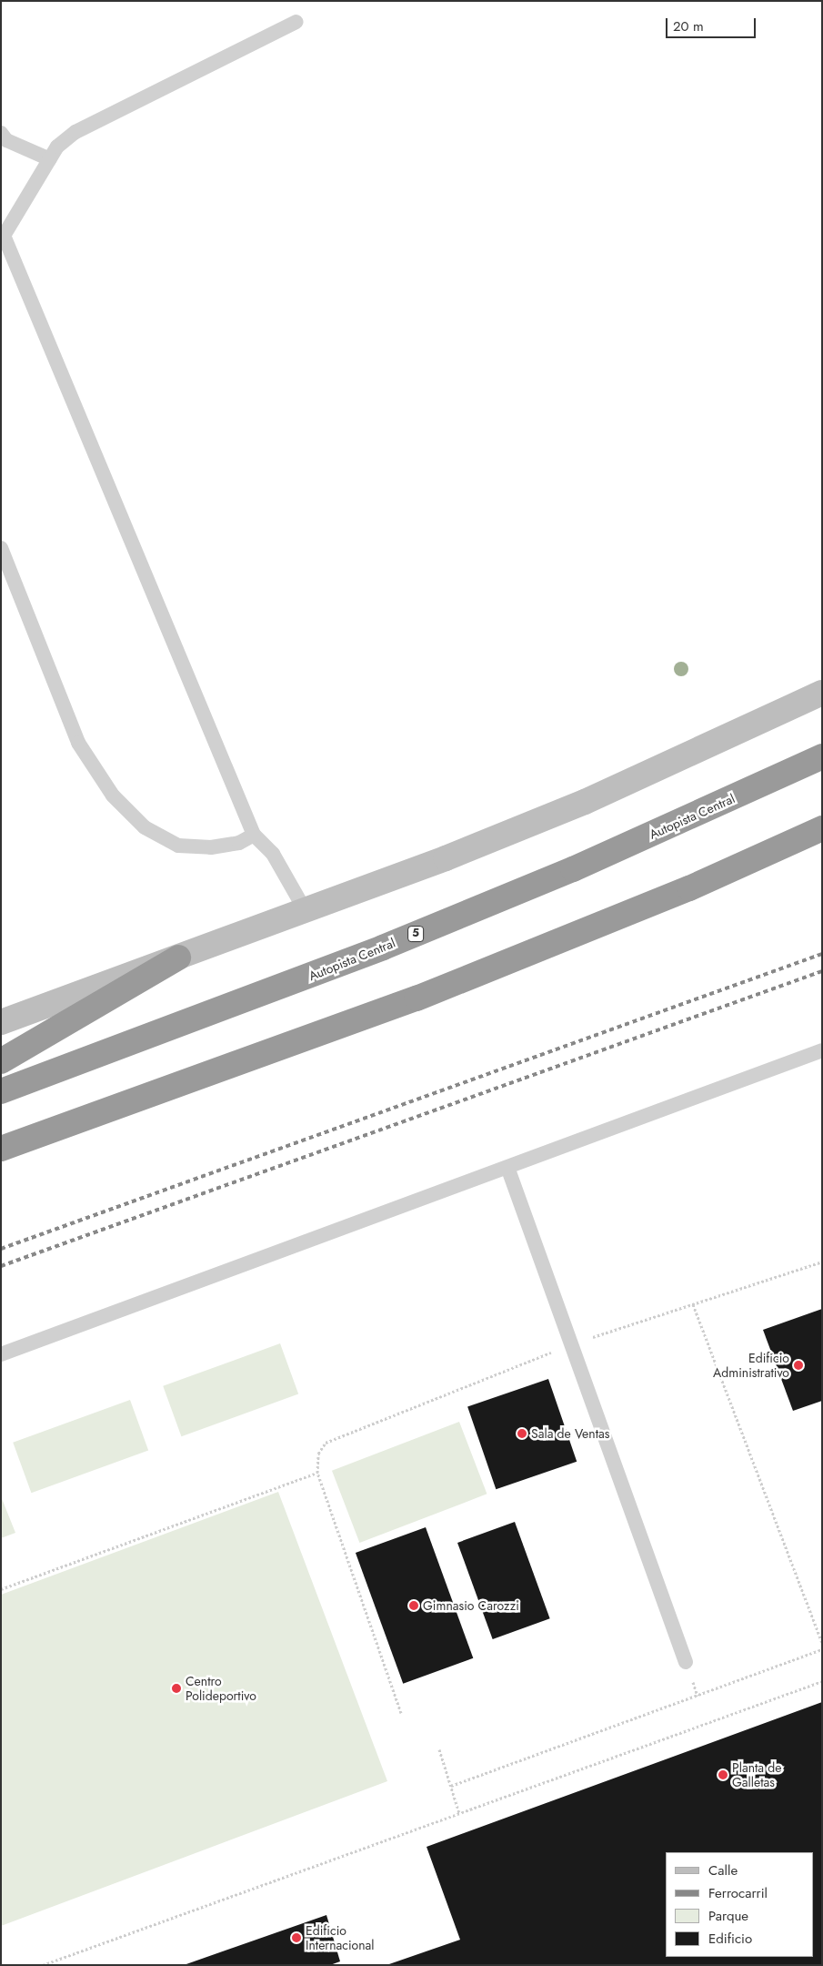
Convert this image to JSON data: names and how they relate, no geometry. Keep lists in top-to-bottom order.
{
  "streets": {
    "highway": ["Autopista Central", "5"]
  },
  "places": [
    "Edificio Administrativo",
    "Sala de Ventas",
    "Gimnasio Carozzi",
    "Centro Polideportivo",
    "Planta de Galletas",
    "Edificio Internacional"
  ],
  "legend": [
    "Calle",
    "Ferrocarril",
    "Parque",
    "Edificio"
  ],
  "scale_bar": "20 m"
}
